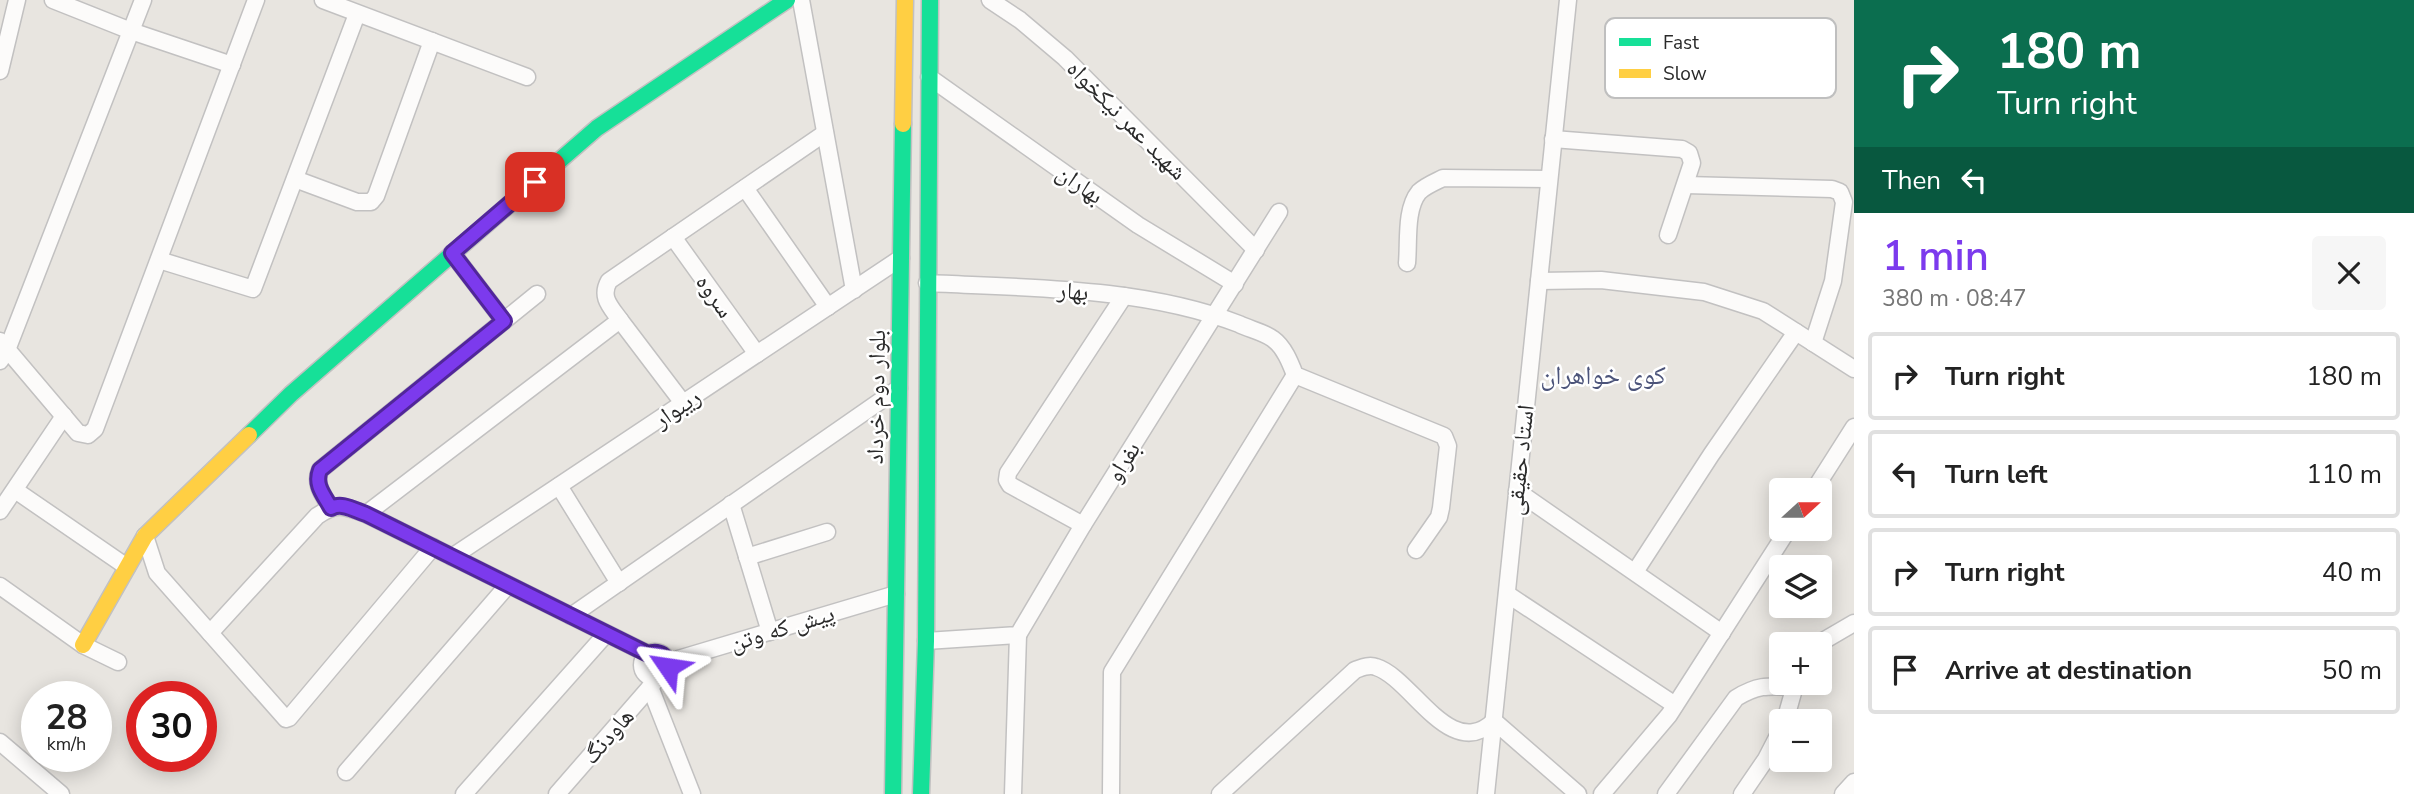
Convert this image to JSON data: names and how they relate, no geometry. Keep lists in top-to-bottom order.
{
  "streets": {
    "street": [
      "شهید عمر نیکخواه",
      "بهاران",
      "بهار",
      "سروه",
      "بلوار دوم خرداد",
      "ریبوار",
      "استاد حقیقی",
      "بفراو",
      "پیش که وتن",
      "هاودنگ"
    ]
  },
  "crossings": [
    ["شهید عمر نیکخواه", "بفراو"],
    ["بهاران", "بلوار دوم خرداد"],
    ["بهاران", "بفراو"],
    ["بهار", "بلوار دوم خرداد"],
    ["بهار", "بفراو"],
    ["سروه", "ریبوار"],
    ["بلوار دوم خرداد", "ریبوار"],
    ["بلوار دوم خرداد", "پیش که وتن"],
    ["پیش که وتن", "هاودنگ"]
  ],
  "districts": ["کوی خواهران"],
  "legend": ["Fast", "Slow"],
  "north": "right",
  "page": {
    "turn": ["180 m", "Turn right"],
    "then": "Then",
    "heading": ["1 min", "380 m · 08:47"],
    "list": [
      {
        "name": "Turn right",
        "value": "180 m"
      },
      {
        "name": "Turn left",
        "value": "110 m"
      },
      {
        "name": "Turn right",
        "value": "40 m"
      },
      {
        "name": "Arrive at destination",
        "value": "50 m"
      }
    ],
    "map_buttons": ["+", "−"],
    "speed": "28 km/h",
    "limit": "30"
  }
}
